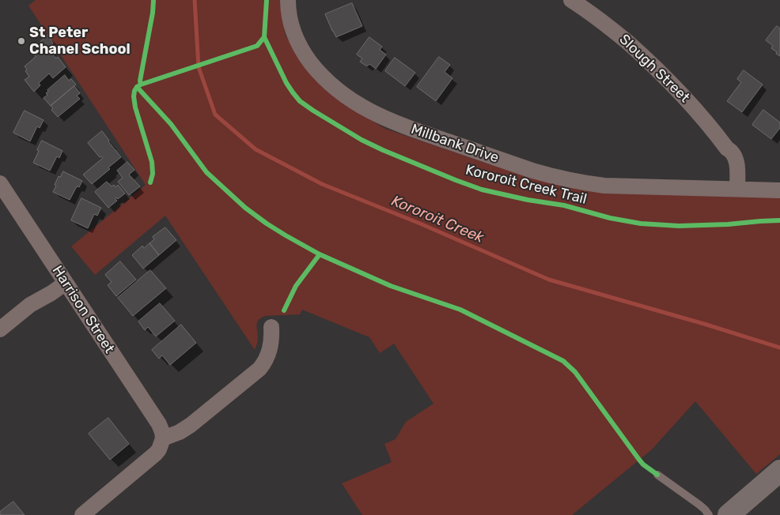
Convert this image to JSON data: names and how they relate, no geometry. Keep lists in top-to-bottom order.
{
  "streets": {
    "street": ["Slough Street", "Millbank Drive", "Harrison Street"],
    "cycle path": ["Kororoit Creek Trail"]
  },
  "crossings": [
    ["Slough Street", "Millbank Drive"]
  ],
  "water": ["Kororoit Creek"],
  "places": ["St Peter Chanel School"]
}
